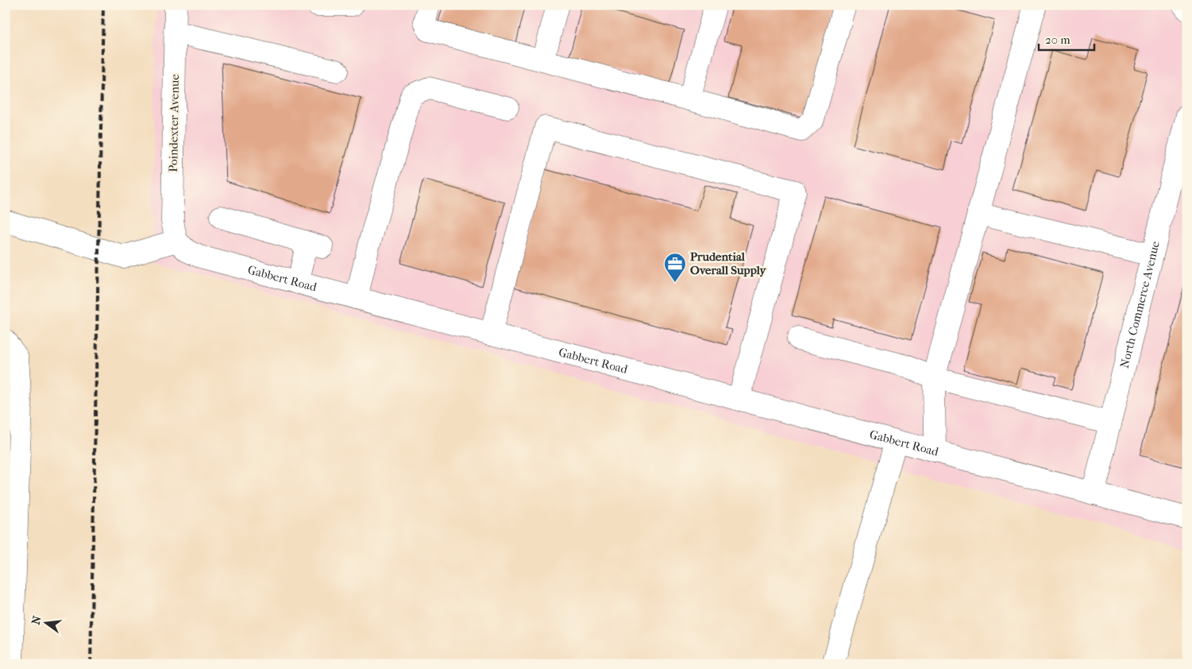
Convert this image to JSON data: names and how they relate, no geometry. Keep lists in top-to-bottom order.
{
  "streets": {
    "street": ["Poindexter Avenue", "Gabbert Road", "North Commerce Avenue"]
  },
  "crossings": [
    ["Poindexter Avenue", "Gabbert Road"],
    ["Gabbert Road", "North Commerce Avenue"]
  ],
  "places": {
    "office": ["Prudential Overall Supply"]
  },
  "scale_bar": "20 m",
  "north": "left"
}
